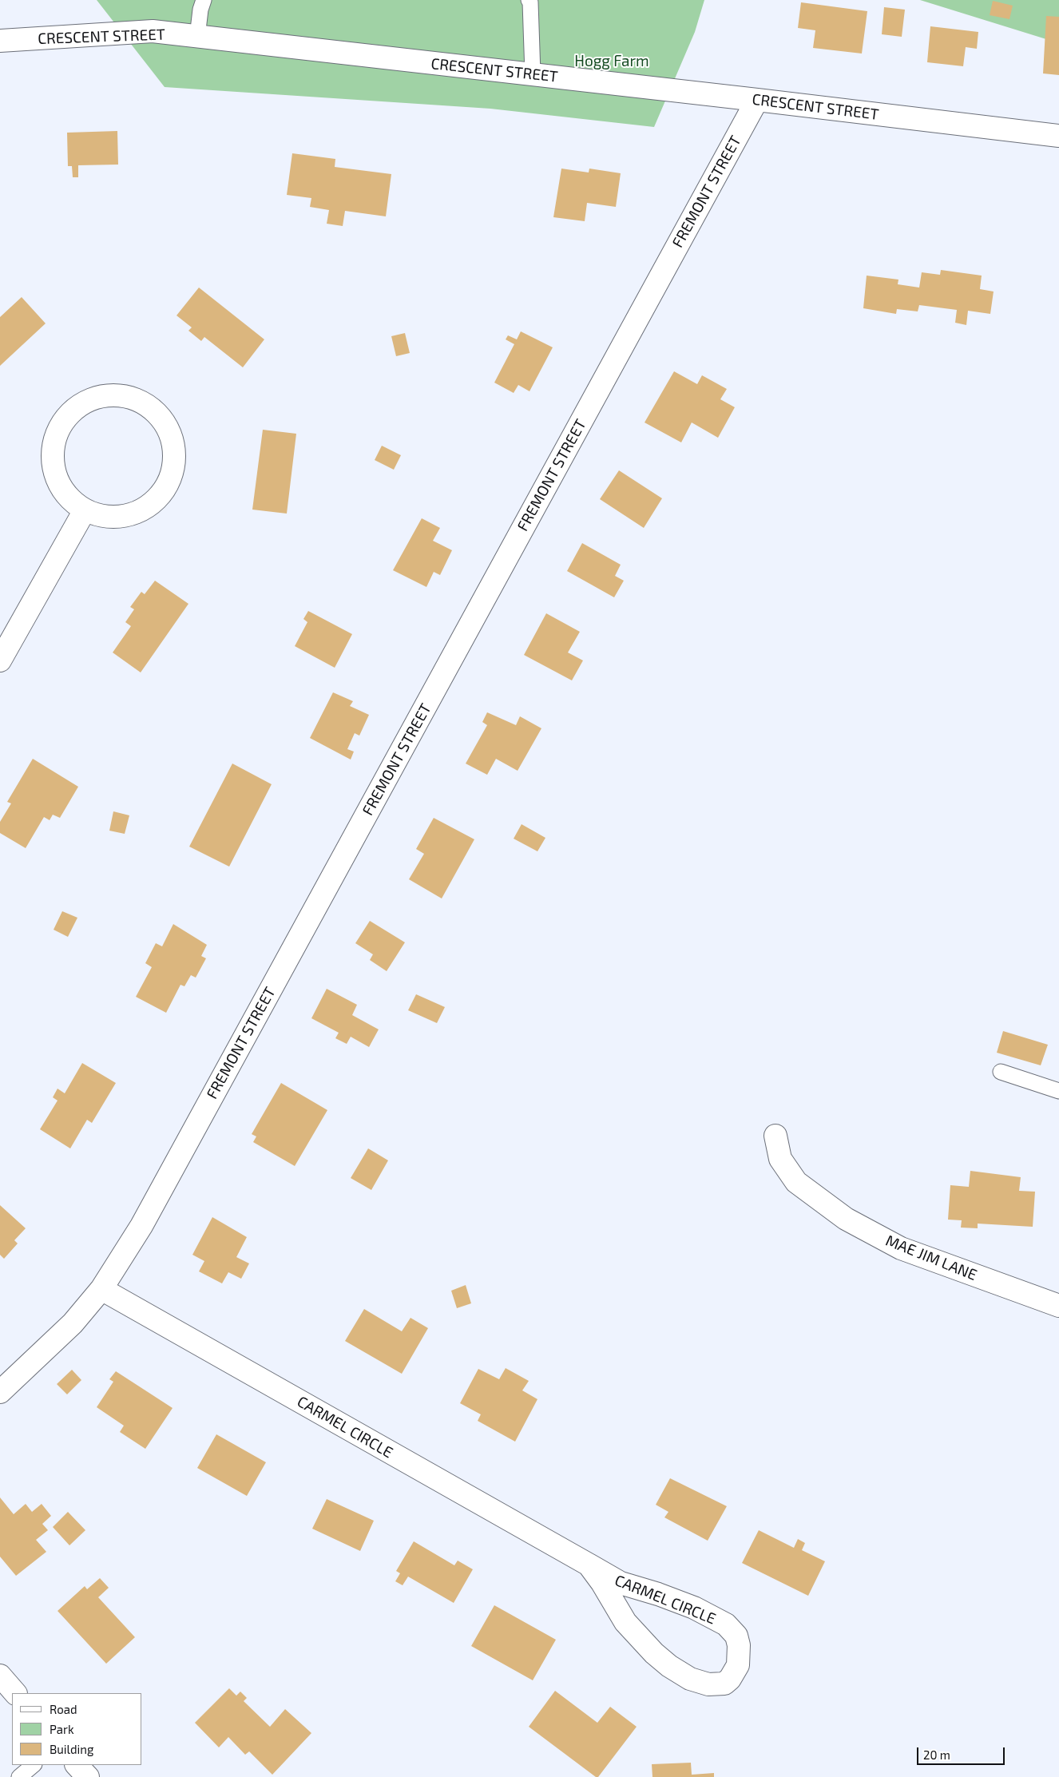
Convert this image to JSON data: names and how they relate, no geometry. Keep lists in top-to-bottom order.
{
  "streets": {
    "street": [
      "CRESCENT STREET",
      "FREMONT STREET",
      "MAE JIM LANE",
      "CARMEL CIRCLE"
    ]
  },
  "crossings": [
    ["CRESCENT STREET", "FREMONT STREET"],
    ["FREMONT STREET", "CARMEL CIRCLE"]
  ],
  "parks": ["Hogg Farm"],
  "legend": ["Road", "Park", "Building"],
  "scale_bar": "20 m"
}
